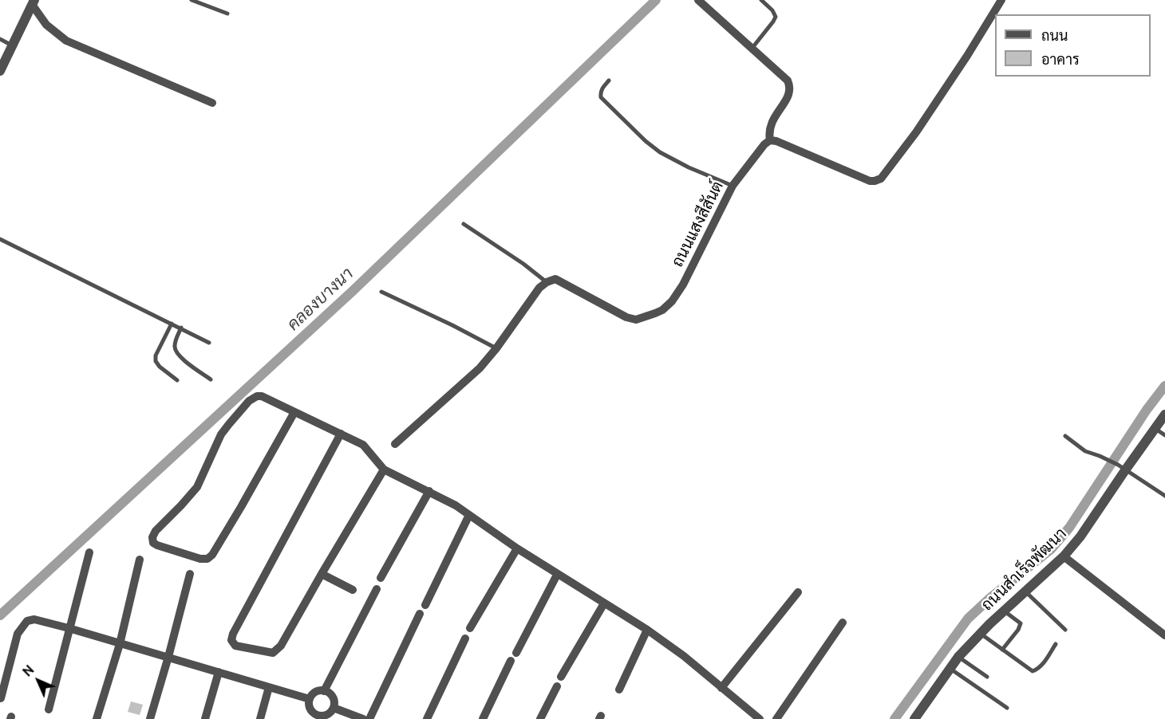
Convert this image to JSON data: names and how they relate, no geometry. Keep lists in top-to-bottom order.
{
  "streets": {
    "street": ["ถนนแสงสีสันต์", "ถนนสำเร็จพัฒนา"]
  },
  "water": ["คลองบางนา"],
  "legend": ["ถนน", "อาคาร"],
  "north": "top left"
}
